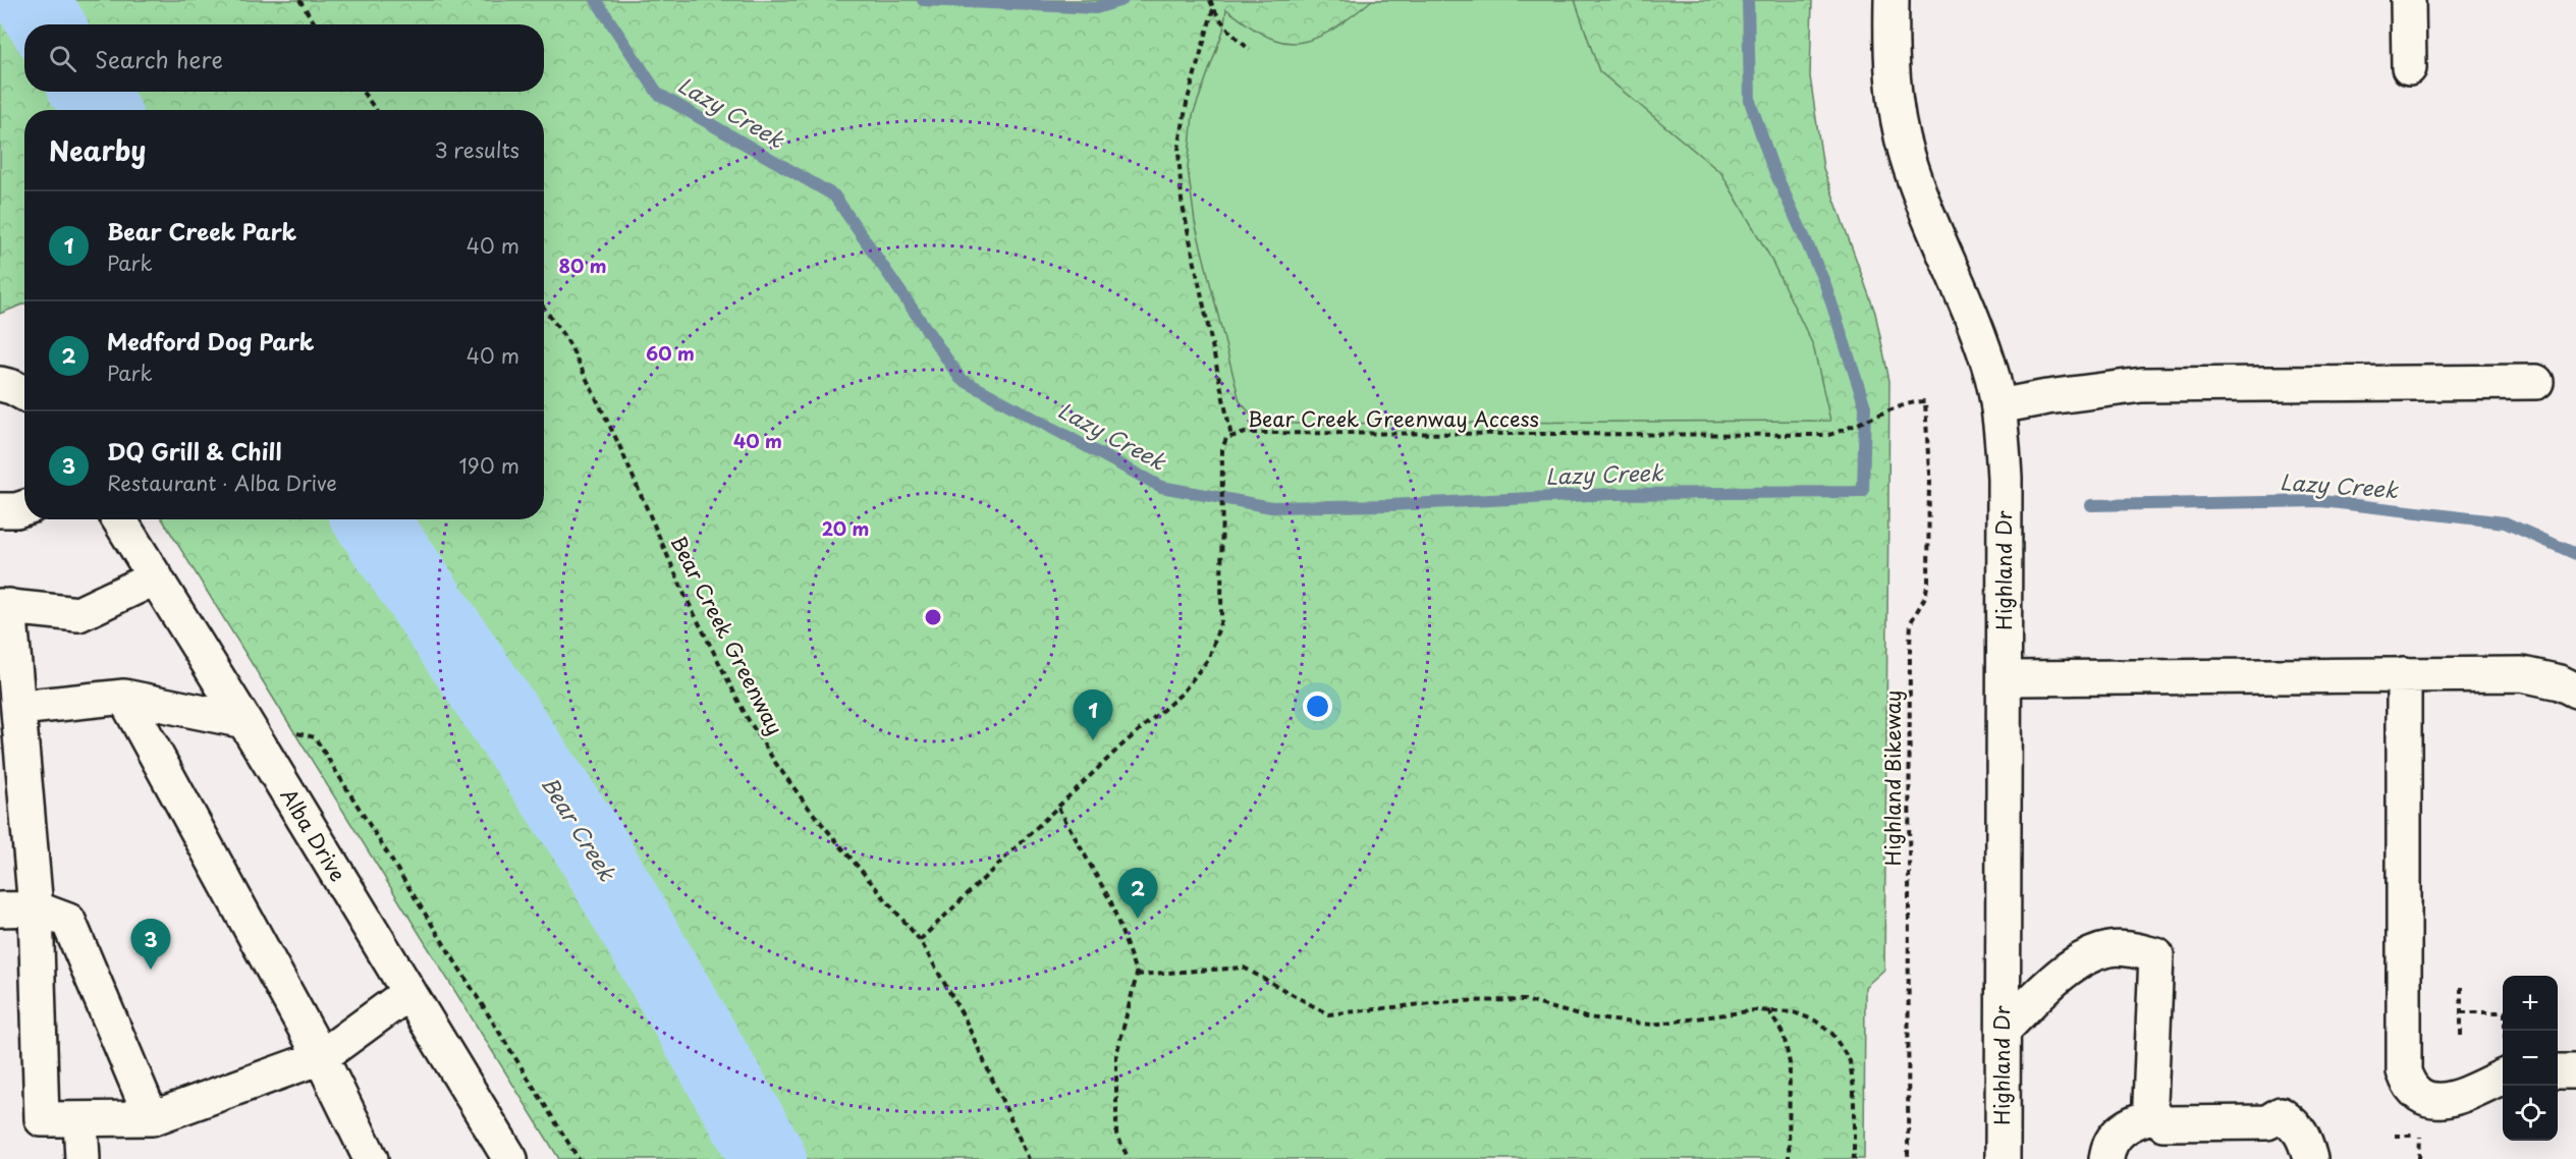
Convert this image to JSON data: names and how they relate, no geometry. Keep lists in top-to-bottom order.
{
  "streets": {
    "main road": ["Highland Dr", "Alba Drive"],
    "path": ["Bear Creek Greenway Access", "Bear Creek Greenway", "Highland Bikeway"]
  },
  "crossings": [
    ["Bear Creek Greenway Access", "Bear Creek Greenway"],
    ["Bear Creek Greenway Access", "Highland Bikeway"]
  ],
  "water": ["Lazy Creek", "Bear Creek"],
  "page": {
    "search": "Search here",
    "heading": ["Nearby", "3 results"],
    "list": [
      {
        "mark": "1",
        "name": "Bear Creek Park",
        "note": "Park",
        "value": "40 m"
      },
      {
        "mark": "2",
        "name": "Medford Dog Park",
        "note": "Park",
        "value": "40 m"
      },
      {
        "mark": "3",
        "name": "DQ Grill & Chill",
        "note": "Restaurant · Alba Drive",
        "value": "190 m"
      }
    ],
    "pins": ["1", "2", "3"],
    "map_buttons": ["+", "−"]
  },
  "rings": [
    "80 m",
    "60 m",
    "40 m",
    "20 m"
  ]
}
